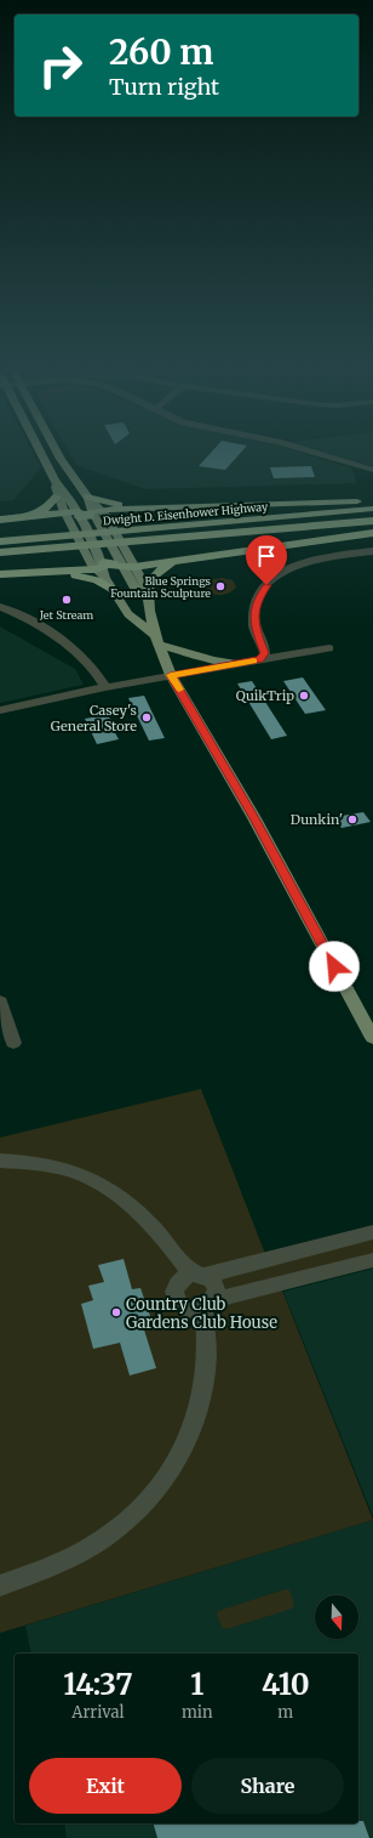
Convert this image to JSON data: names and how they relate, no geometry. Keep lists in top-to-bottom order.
{
  "streets": {
    "highway": ["Dwight D. Eisenhower Highway"]
  },
  "places": [
    "Blue Springs Fountain Sculpture",
    "Jet Stream",
    "QuikTrip",
    "Casey's General Store",
    "Dunkin'",
    "Country Club Gardens Club House"
  ],
  "north": "bottom",
  "page": {
    "turn": ["260 m", "Turn right"],
    "eta": [
      "14:37",
      "Arrival",
      "1",
      "min",
      "410",
      "m"
    ],
    "buttons": ["Exit", "Share"]
  }
}
